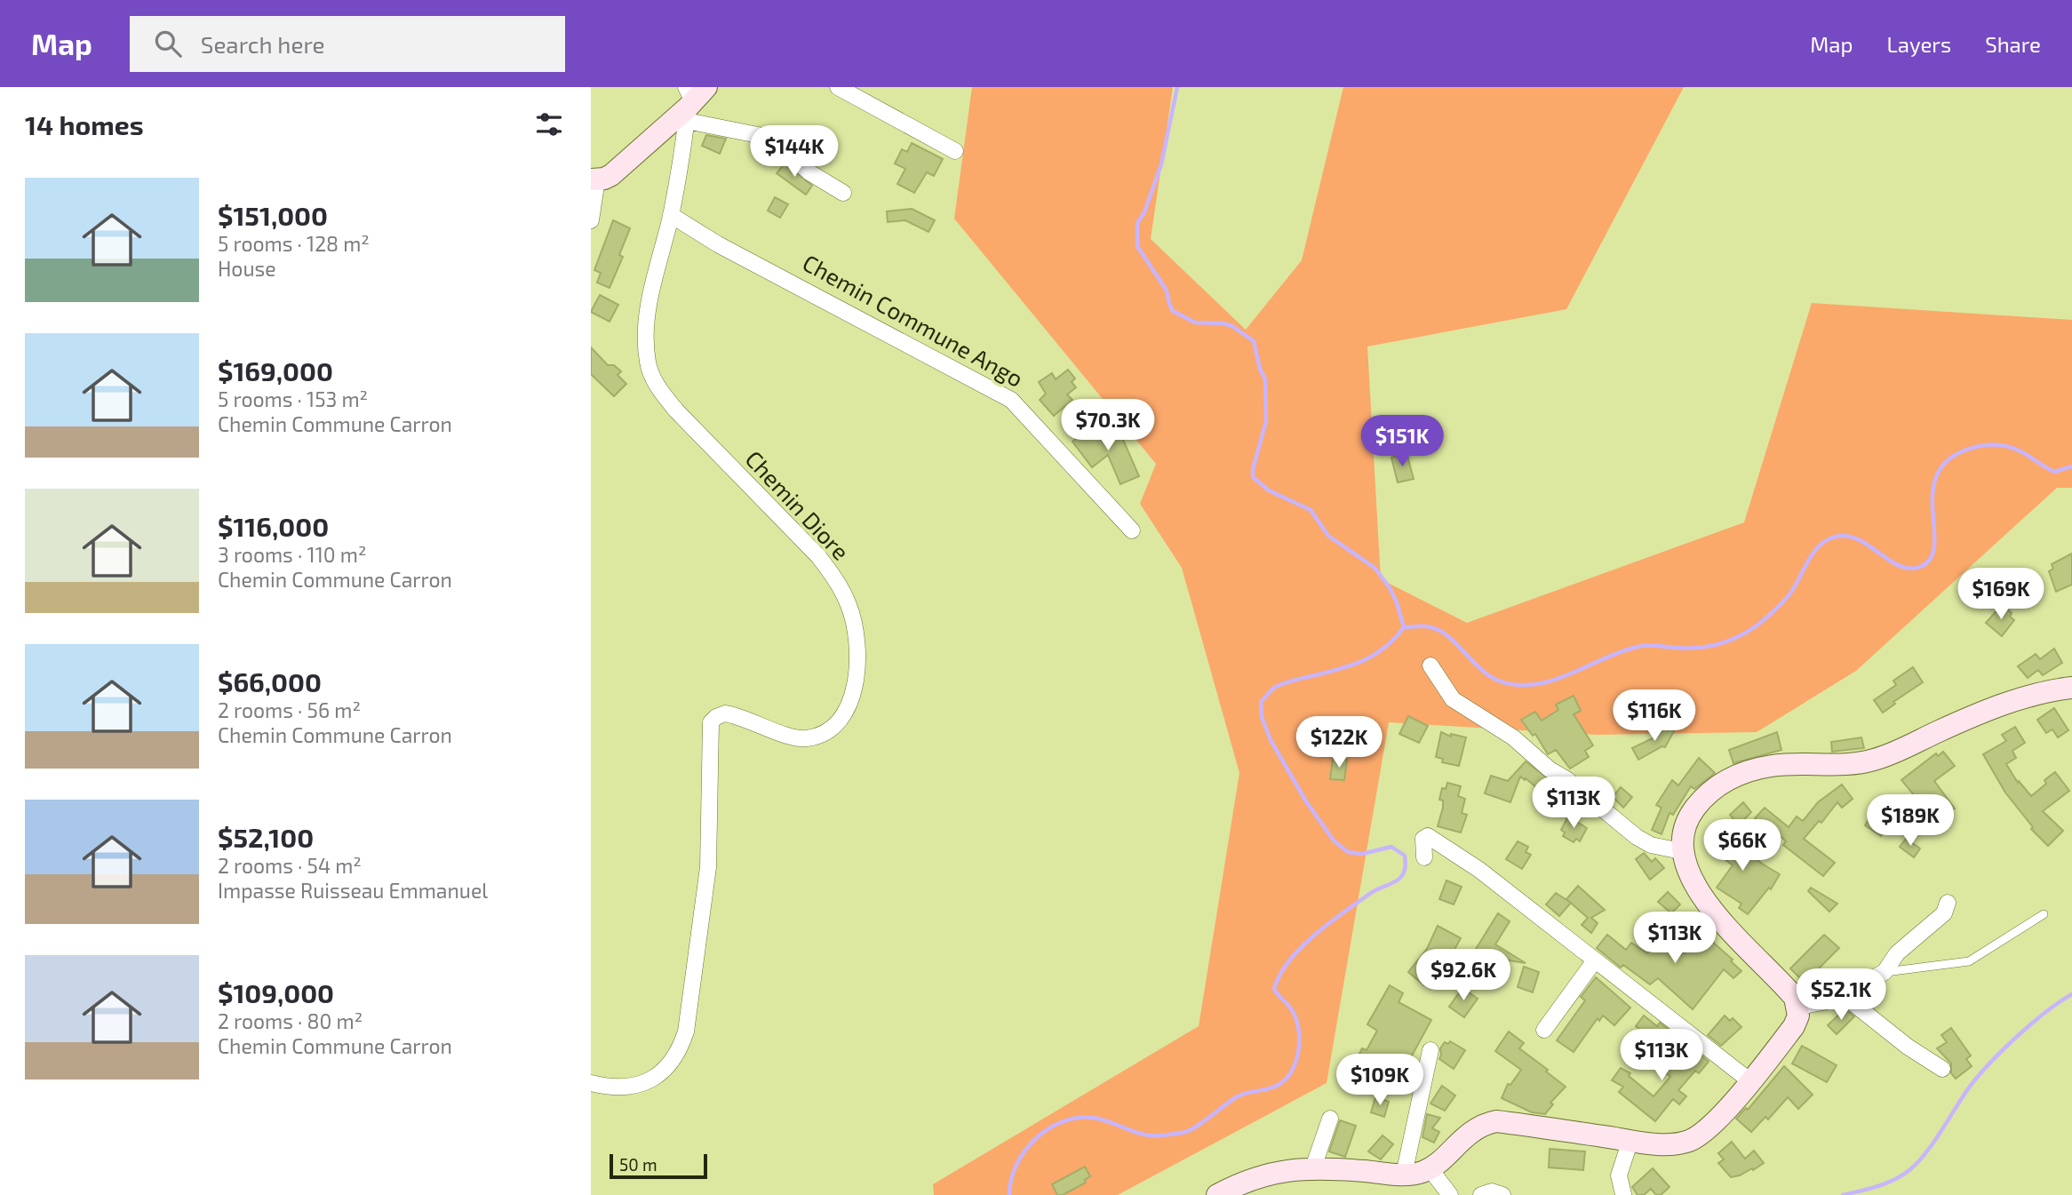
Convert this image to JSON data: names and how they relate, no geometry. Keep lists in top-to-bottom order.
{
  "streets": {
    "street": ["Chemin Commune Ango", "Chemin Diore"]
  },
  "crossings": [
    ["Chemin Commune Ango", "Chemin Diore"]
  ],
  "scale_bar": "50 m",
  "page": {
    "header": "Map",
    "search": "Search here",
    "nav": ["Map", "Layers", "Share"],
    "heading": "14 homes",
    "price": [
      "$144K",
      "$70.3K",
      "$151K",
      "$169K",
      "$116K",
      "$122K",
      "$113K",
      "$189K",
      "$66K",
      "$113K",
      "$92.6K",
      "$52.1K",
      "$113K",
      "$109K"
    ],
    "list": [
      {
        "name": "$151,000",
        "note": "5 rooms · 128 m² · House"
      },
      {
        "name": "$169,000",
        "note": "5 rooms · 153 m² · Chemin Commune Carron"
      },
      {
        "name": "$116,000",
        "note": "3 rooms · 110 m² · Chemin Commune Carron"
      },
      {
        "name": "$66,000",
        "note": "2 rooms · 56 m² · Chemin Commune Carron"
      },
      {
        "name": "$52,100",
        "note": "2 rooms · 54 m² · Impasse Ruisseau Emmanuel"
      },
      {
        "name": "$109,000",
        "note": "2 rooms · 80 m² · Chemin Commune Carron"
      }
    ],
    "scale": "50 m"
  }
}
